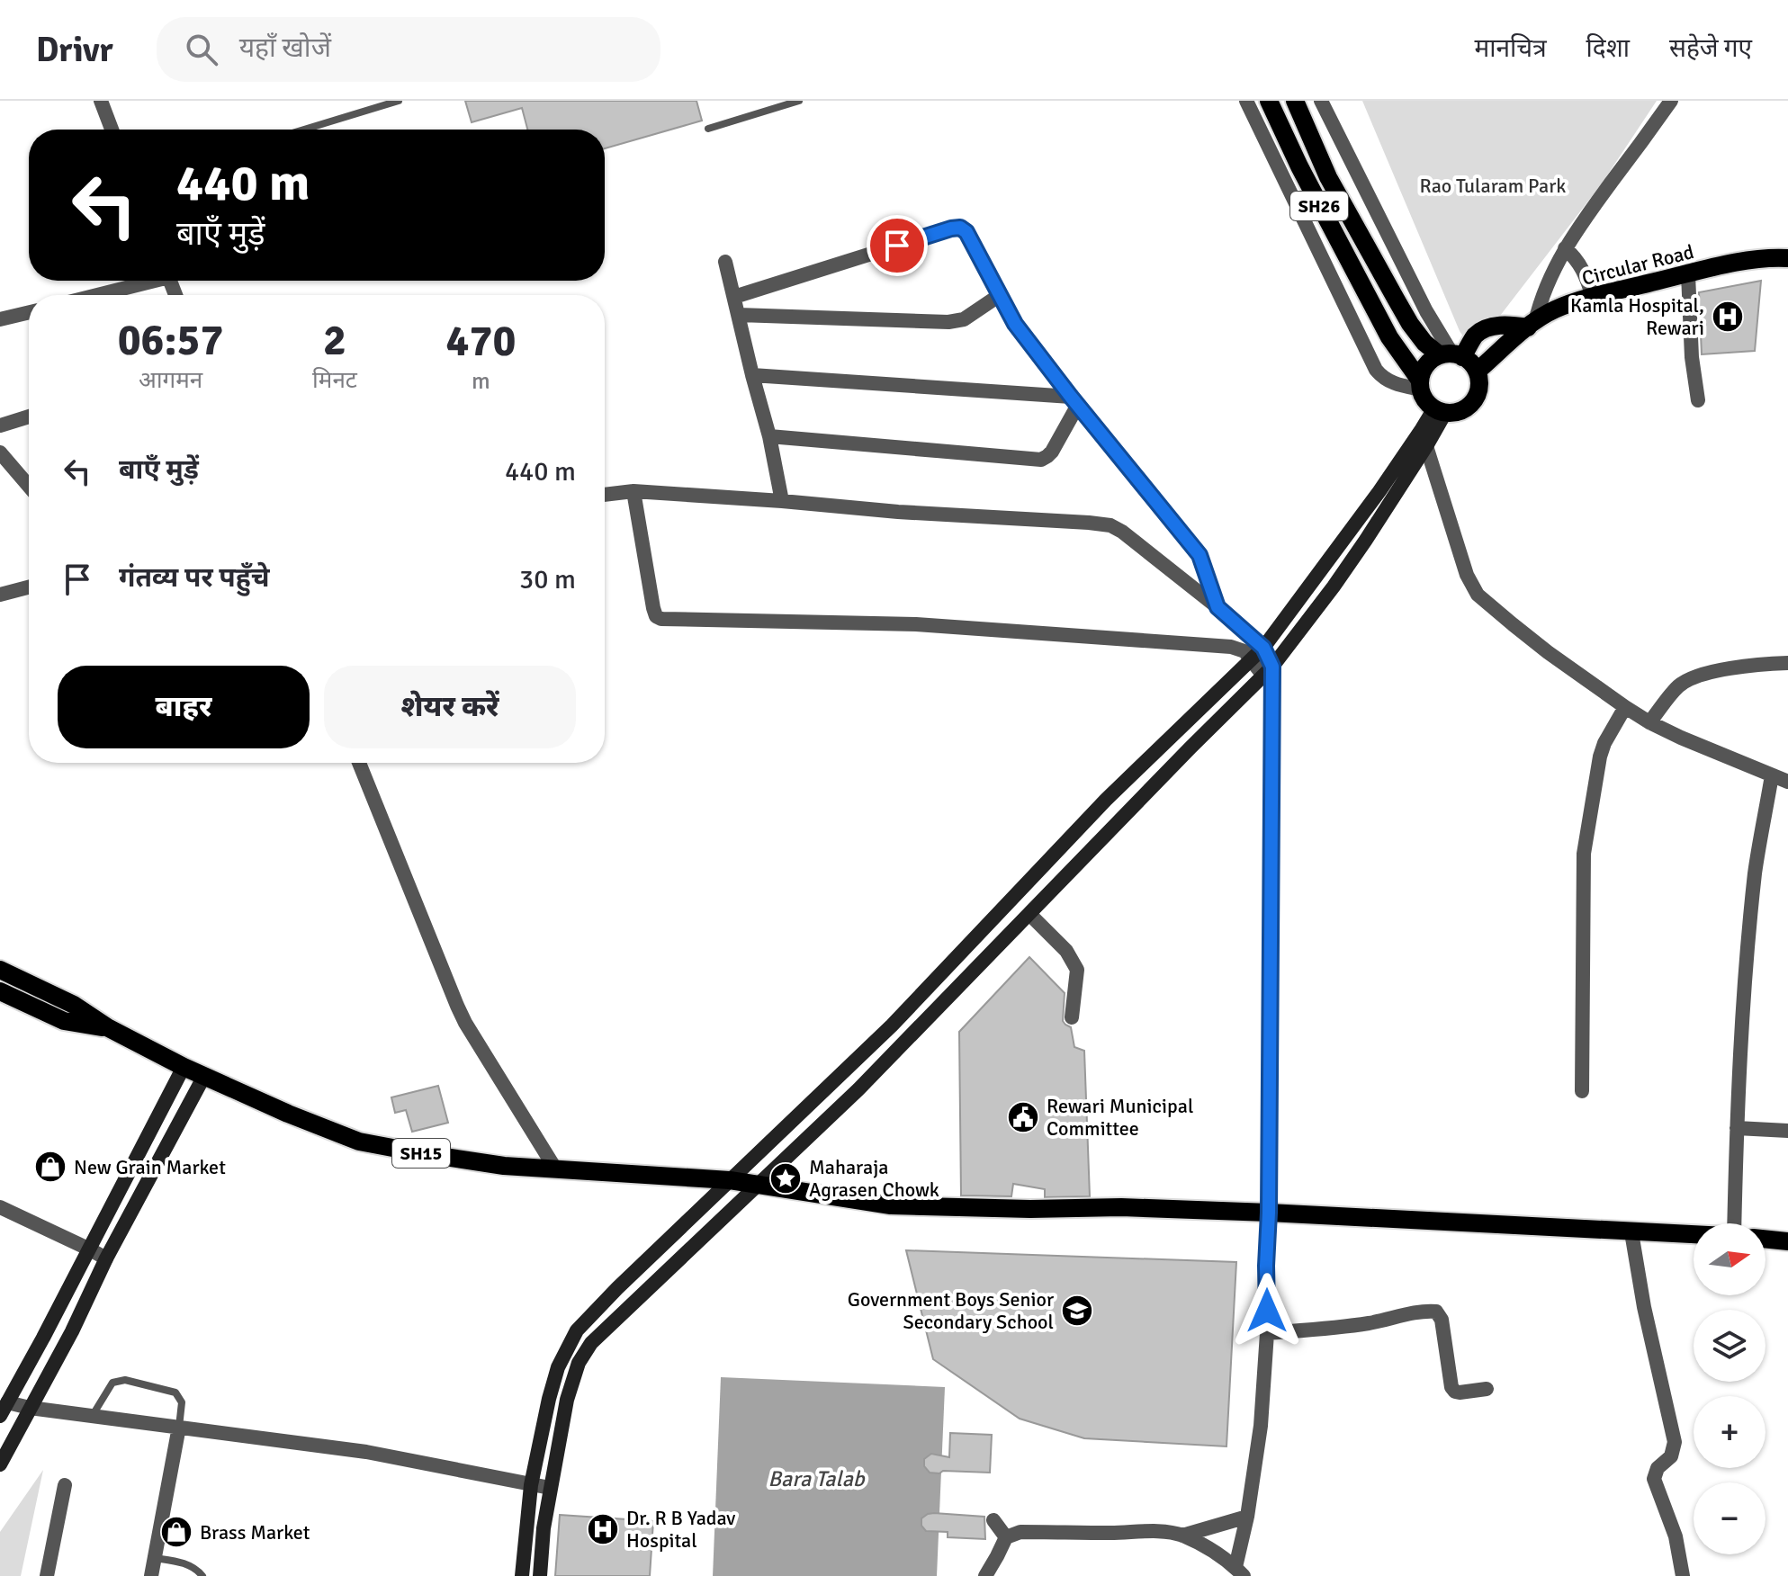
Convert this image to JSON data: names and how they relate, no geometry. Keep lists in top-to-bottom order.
{
  "streets": {
    "main road": ["SH26", "Circular Road", "SH15"]
  },
  "crossings": [
    ["SH26", "Circular Road"]
  ],
  "water": ["Bara Talab"],
  "parks": ["Rao Tularam Park"],
  "places": {
    "hospital": ["Kamla Hospital, Rewari", "Dr. R B Yadav Hospital"],
    "public building": ["Rewari Municipal Committee"],
    "shop": ["New Grain Market", "Brass Market"],
    "place": ["Maharaja Agrasen Chowk"],
    "school or university": ["Government Boys Senior Secondary School"]
  },
  "north": "right",
  "page": {
    "header": "Drivr",
    "search": "यहाँ खोजें",
    "nav": ["मानचित्र", "दिशा", "सहेजे गए"],
    "turn": ["440 m", "बाएँ मुड़ें"],
    "eta": [
      "06:57",
      "आगमन",
      "2",
      "मिनट",
      "470",
      "m"
    ],
    "list": [
      {
        "name": "बाएँ मुड़ें",
        "value": "440 m"
      },
      {
        "name": "गंतव्य पर पहुँचे",
        "value": "30 m"
      }
    ],
    "buttons": ["बाहर", "शेयर करें"],
    "map_buttons": ["+", "−"]
  }
}
